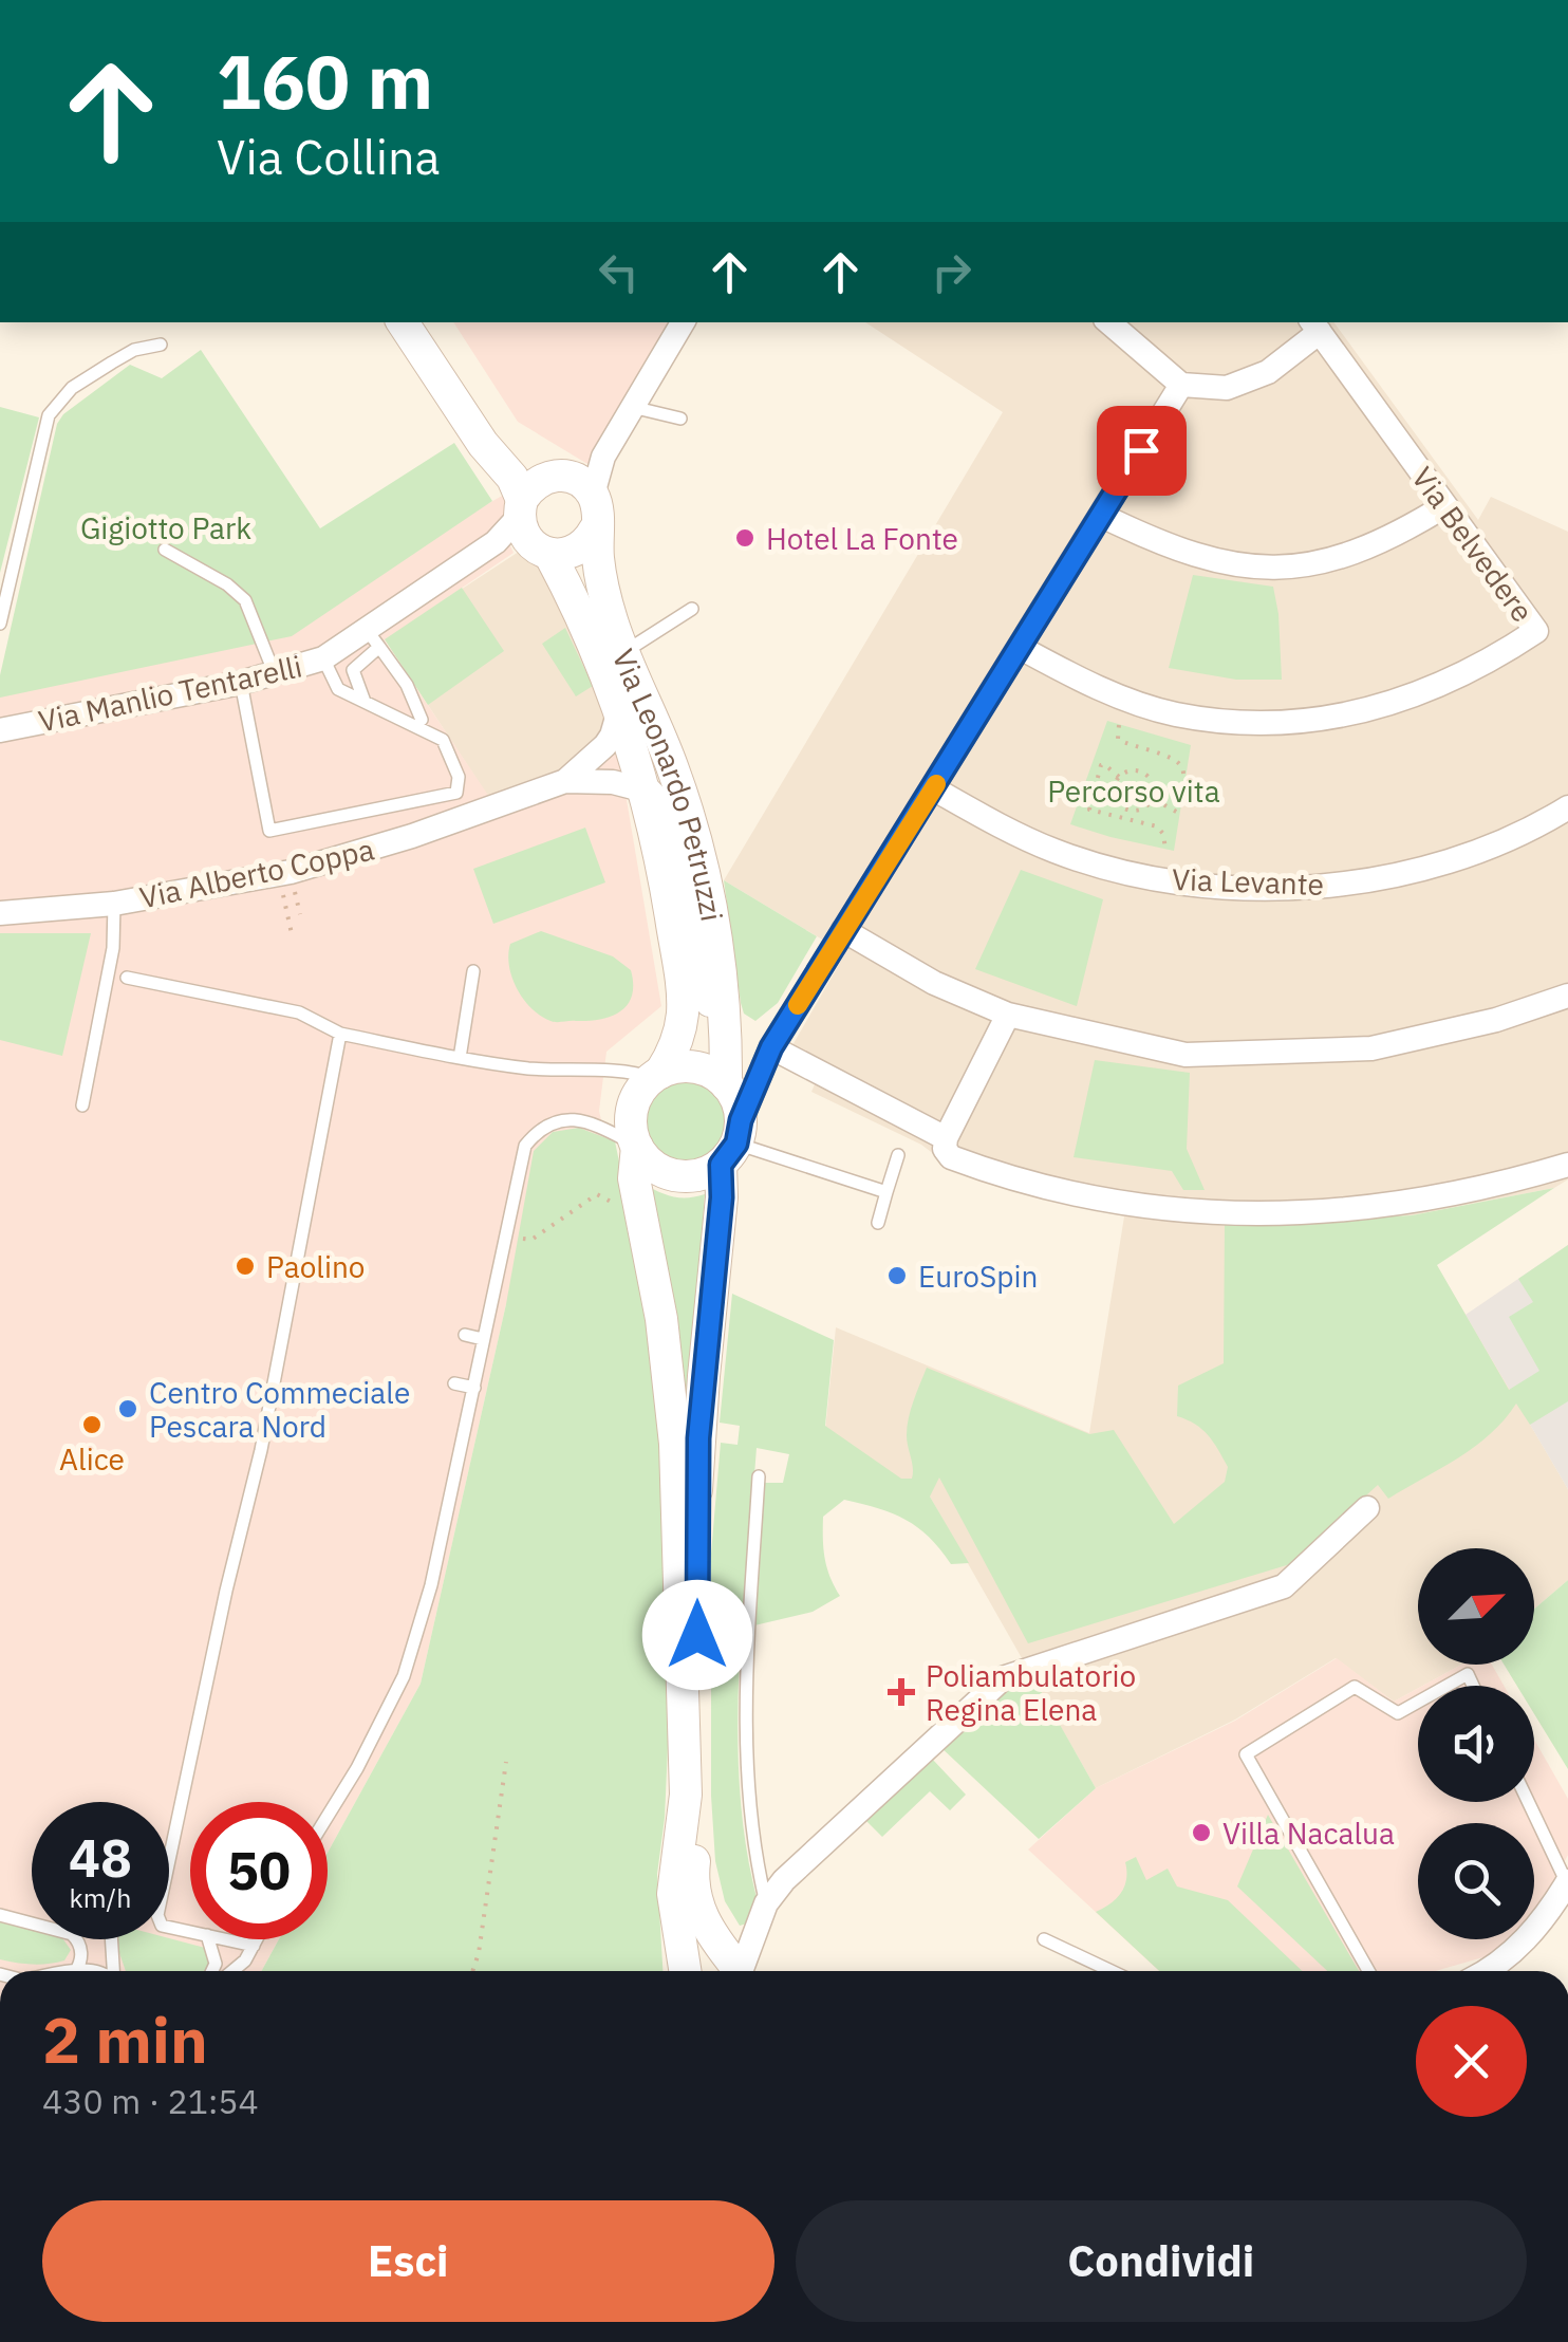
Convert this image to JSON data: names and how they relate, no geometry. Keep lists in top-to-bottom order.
{
  "streets": {
    "main road": ["Via Leonardo Petruzzi"],
    "street": [
      "Via Belvedere",
      "Via Manlio Tentarelli",
      "Via Alberto Coppa",
      "Via Levante"
    ]
  },
  "crossings": [
    ["Via Manlio Tentarelli", "Via Leonardo Petruzzi"],
    ["Via Leonardo Petruzzi", "Via Alberto Coppa"]
  ],
  "parks": ["Gigiotto Park", "Percorso vita"],
  "places": {
    "other": [
      "Hotel La Fonte",
      "Paolino",
      "EuroSpin",
      "Centro Commeciale Pescara Nord",
      "Alice",
      "Villa Nacalua"
    ],
    "health": ["Poliambulatorio Regina Elena"]
  },
  "north": "top right",
  "page": {
    "turn": ["160 m", "Via Collina"],
    "speed": "48 km/h",
    "limit": "50",
    "heading": ["2 min", "430 m · 21:54"],
    "buttons": ["Esci", "Condividi"]
  }
}
